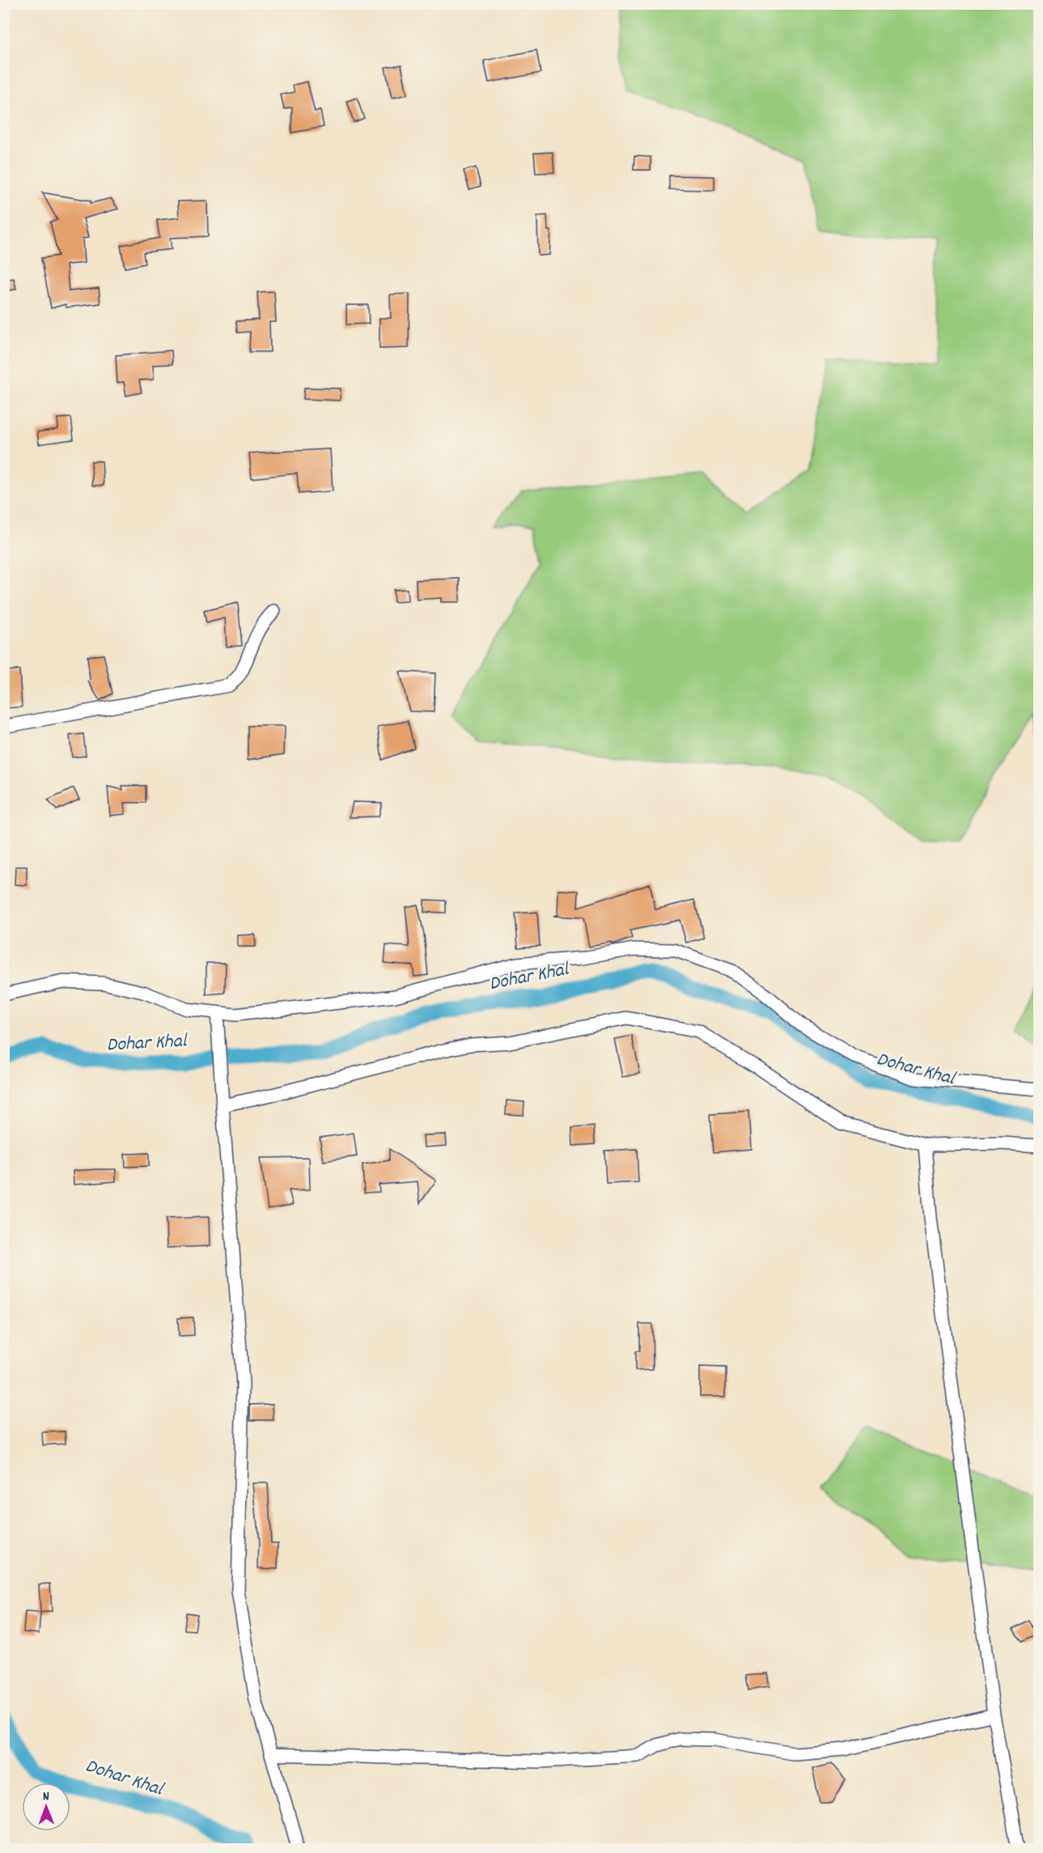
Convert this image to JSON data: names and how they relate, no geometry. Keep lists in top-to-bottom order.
{
  "water": ["Dohar Khal"],
  "north": "top"
}
